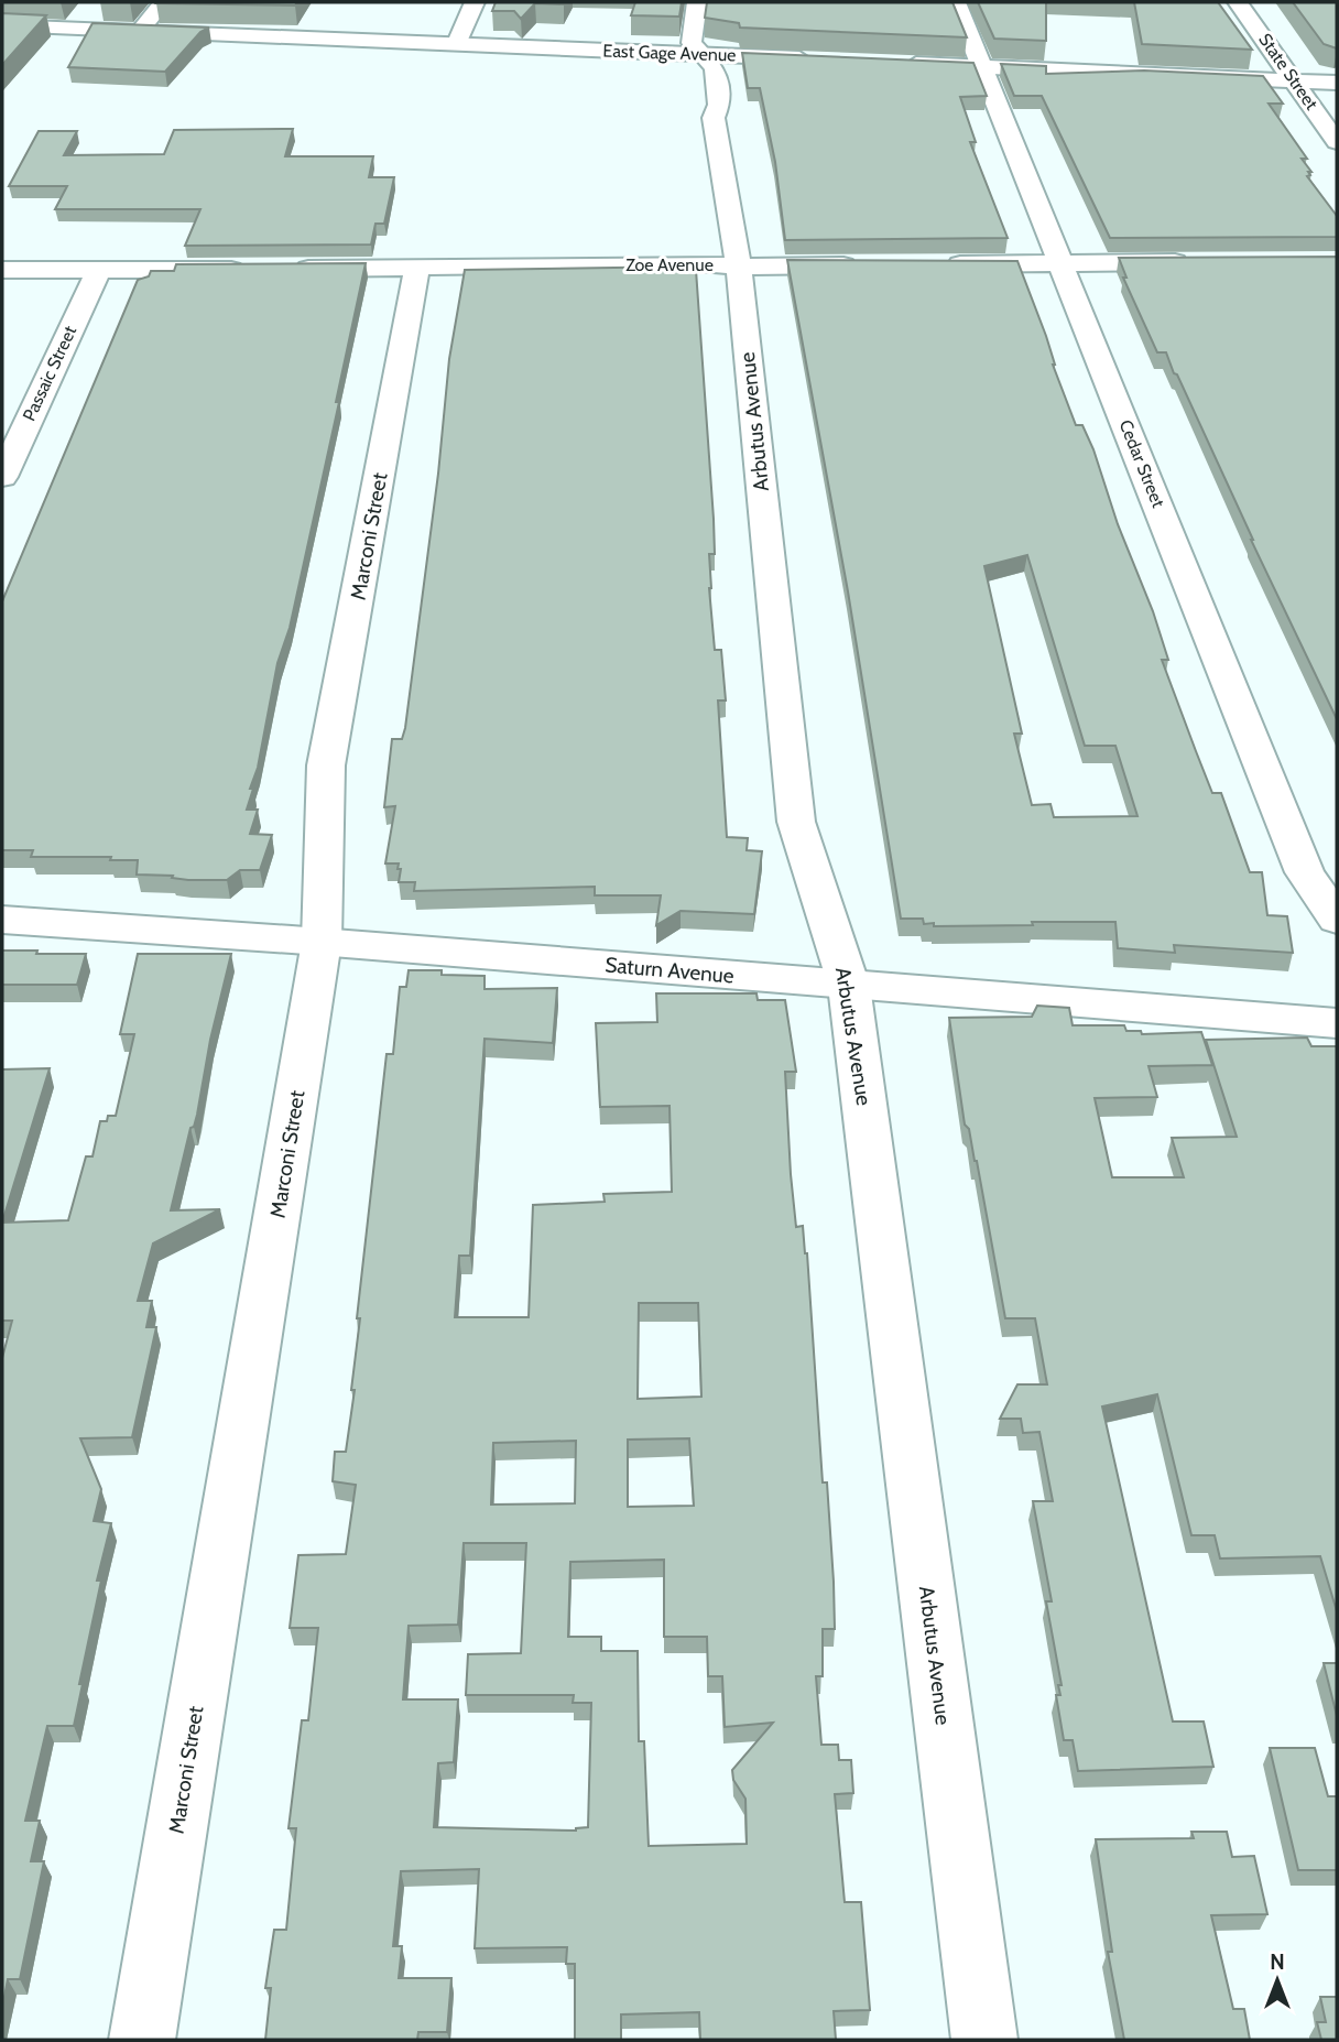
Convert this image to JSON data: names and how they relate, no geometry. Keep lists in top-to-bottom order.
{
  "streets": {
    "street": [
      "East Gage Avenue",
      "State Street",
      "Zoe Avenue",
      "Passaic Street",
      "Arbutus Avenue",
      "Cedar Street",
      "Marconi Street",
      "Saturn Avenue"
    ]
  },
  "crossings": [
    ["East Gage Avenue", "Arbutus Avenue"],
    ["Zoe Avenue", "Arbutus Avenue"],
    ["Zoe Avenue", "Marconi Street"],
    ["Arbutus Avenue", "Saturn Avenue"],
    ["Marconi Street", "Saturn Avenue"]
  ],
  "north": "top"
}
